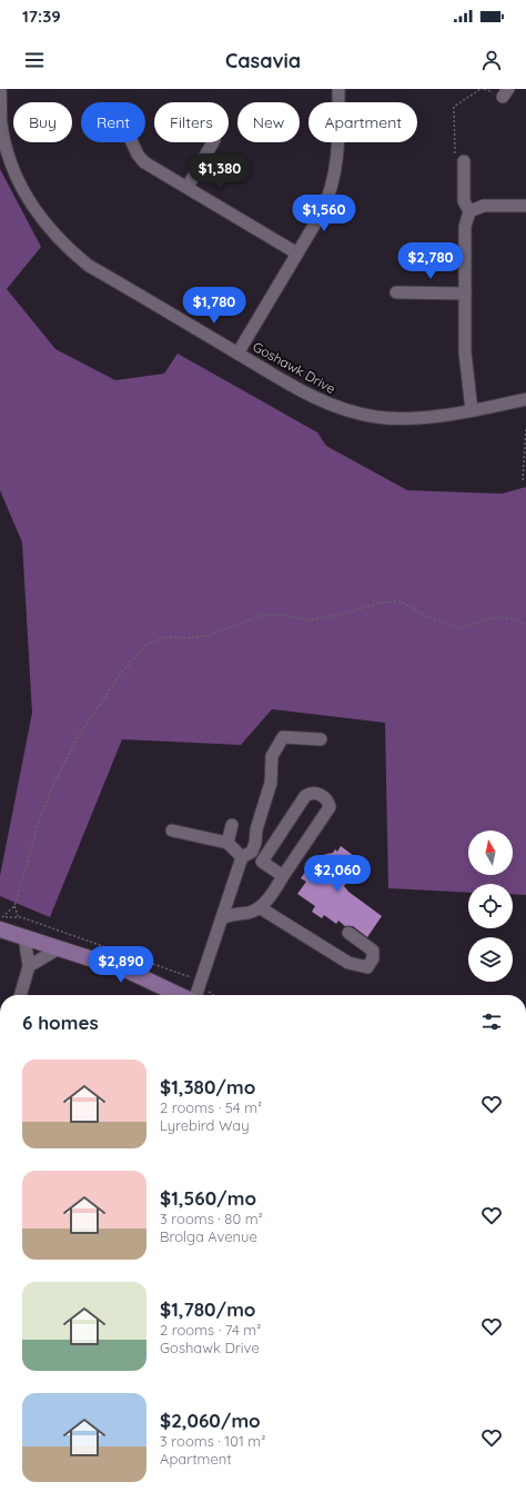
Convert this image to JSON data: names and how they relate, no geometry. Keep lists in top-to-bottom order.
{
  "streets": {
    "street": ["Goshawk Drive"]
  },
  "north": "top",
  "page": {
    "status": "17:39",
    "header": "Casavia",
    "chip": [
      "Buy",
      "Rent",
      "Filters",
      "New",
      "Apartment"
    ],
    "price": [
      "$1,380",
      "$1,560",
      "$2,780",
      "$1,780",
      "$2,060",
      "$2,890"
    ],
    "heading": "6 homes",
    "list": [
      {
        "name": "$1,380/mo",
        "note": "2 rooms · 54 m² · Lyrebird Way"
      },
      {
        "name": "$1,560/mo",
        "note": "3 rooms · 80 m² · Brolga Avenue"
      },
      {
        "name": "$1,780/mo",
        "note": "2 rooms · 74 m² · Goshawk Drive"
      },
      {
        "name": "$2,060/mo",
        "note": "3 rooms · 101 m² · Apartment"
      }
    ]
  }
}
